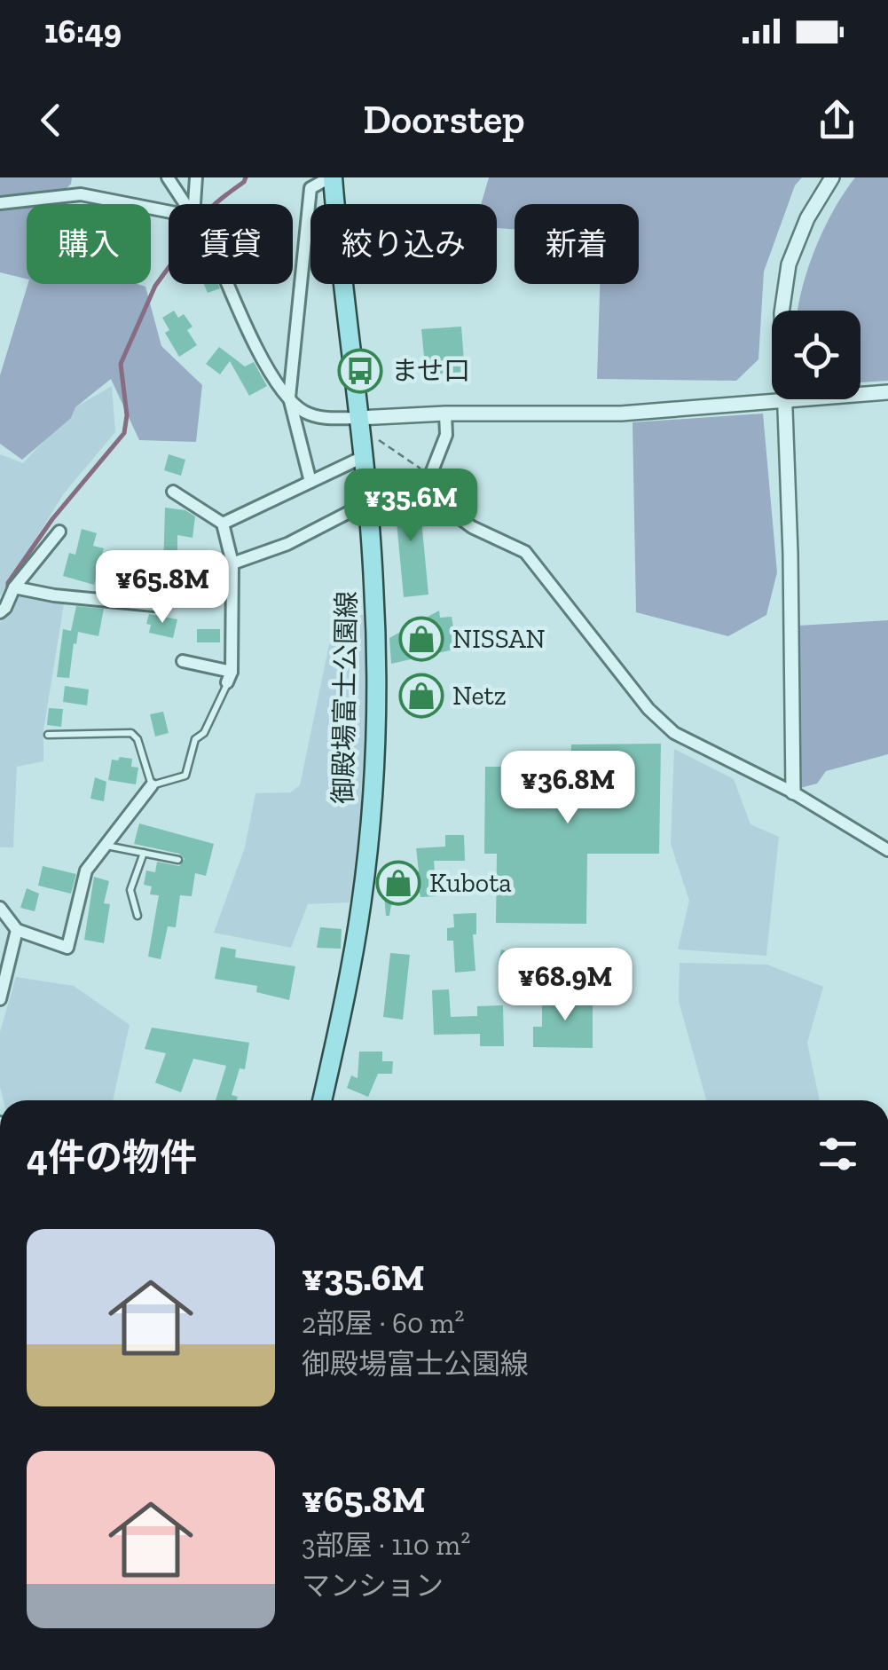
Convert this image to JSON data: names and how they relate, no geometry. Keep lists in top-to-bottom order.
{
  "streets": {
    "main road": ["御殿場富士公園線"]
  },
  "places": {
    "bus stop": ["ませ口"],
    "shop": ["NISSAN", "Netz", "Kubota"]
  },
  "page": {
    "status": "16:49",
    "header": "Doorstep",
    "chip": [
      "購入",
      "賃貸",
      "絞り込み",
      "新着"
    ],
    "price": [
      "¥35.6M",
      "¥65.8M",
      "¥36.8M",
      "¥68.9M"
    ],
    "heading": "4件の物件",
    "list": [
      {
        "name": "¥35.6M",
        "note": "2部屋 · 60 m² · 御殿場富士公園線"
      },
      {
        "name": "¥65.8M",
        "note": "3部屋 · 110 m² · マンション"
      }
    ]
  }
}
